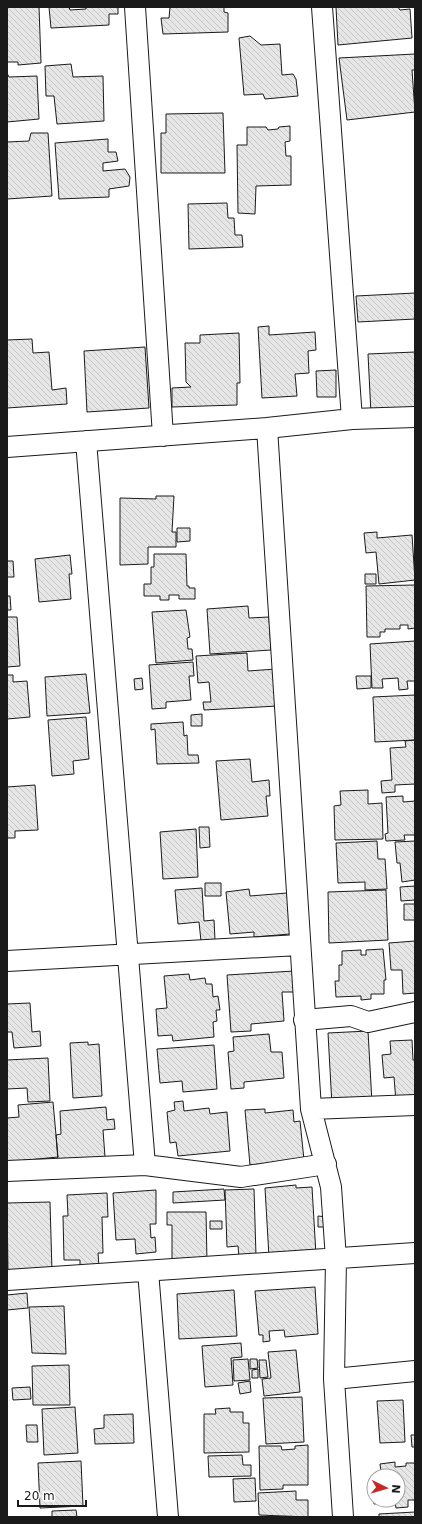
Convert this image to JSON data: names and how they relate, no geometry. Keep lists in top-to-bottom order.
{
  "scale_bar": "20 m",
  "north": "right"
}
